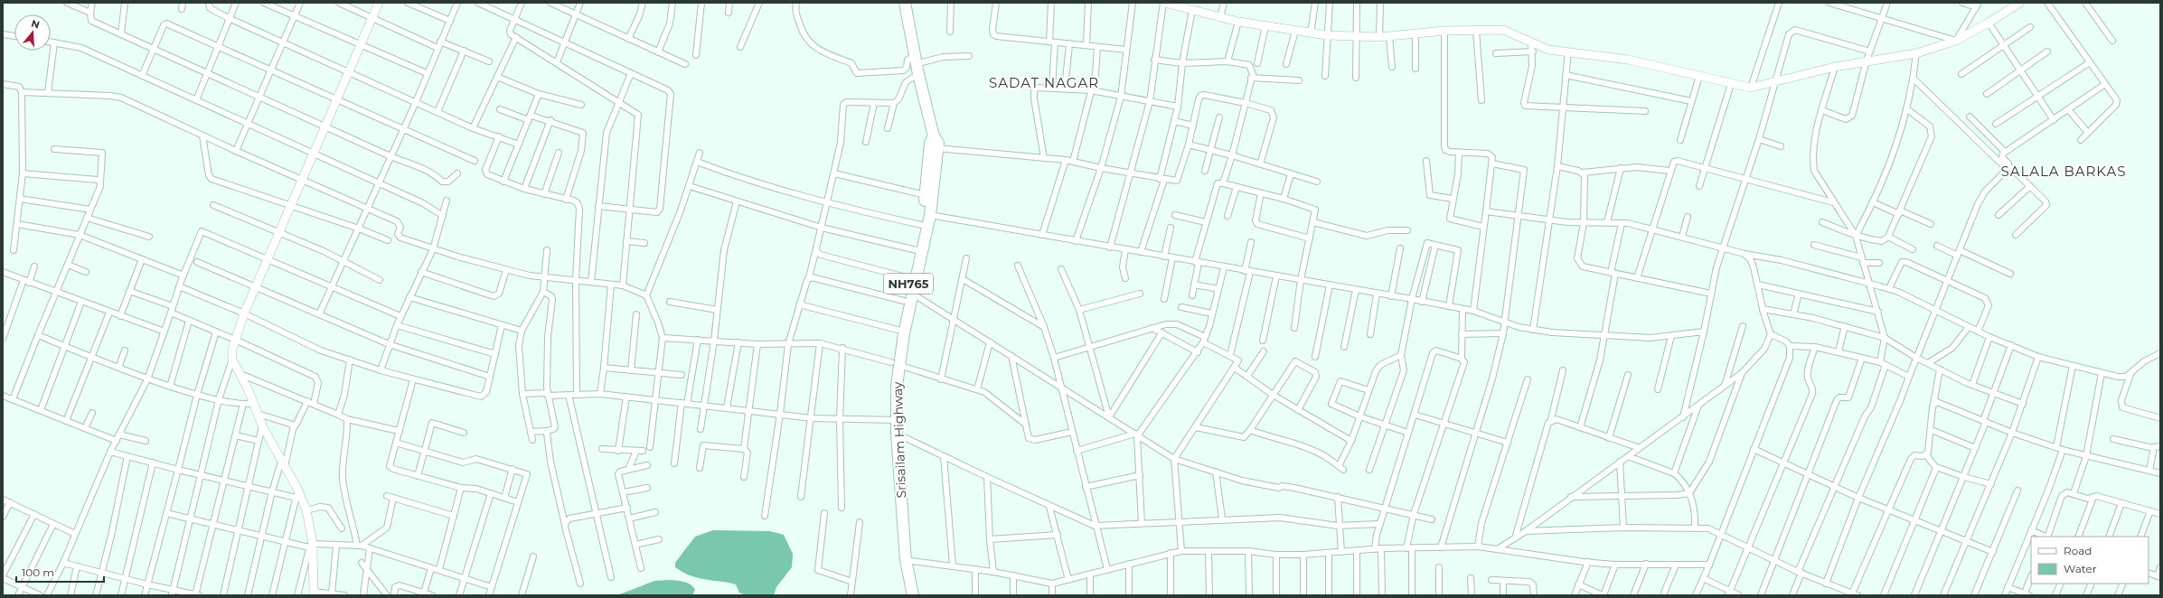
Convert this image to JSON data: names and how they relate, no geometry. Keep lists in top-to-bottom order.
{
  "streets": {
    "highway": ["NH765", "Srisailam Highway"]
  },
  "districts": ["SADAT NAGAR", "SALALA BARKAS"],
  "legend": ["Road", "Water"],
  "scale_bar": "100 m",
  "north": "top"
}
